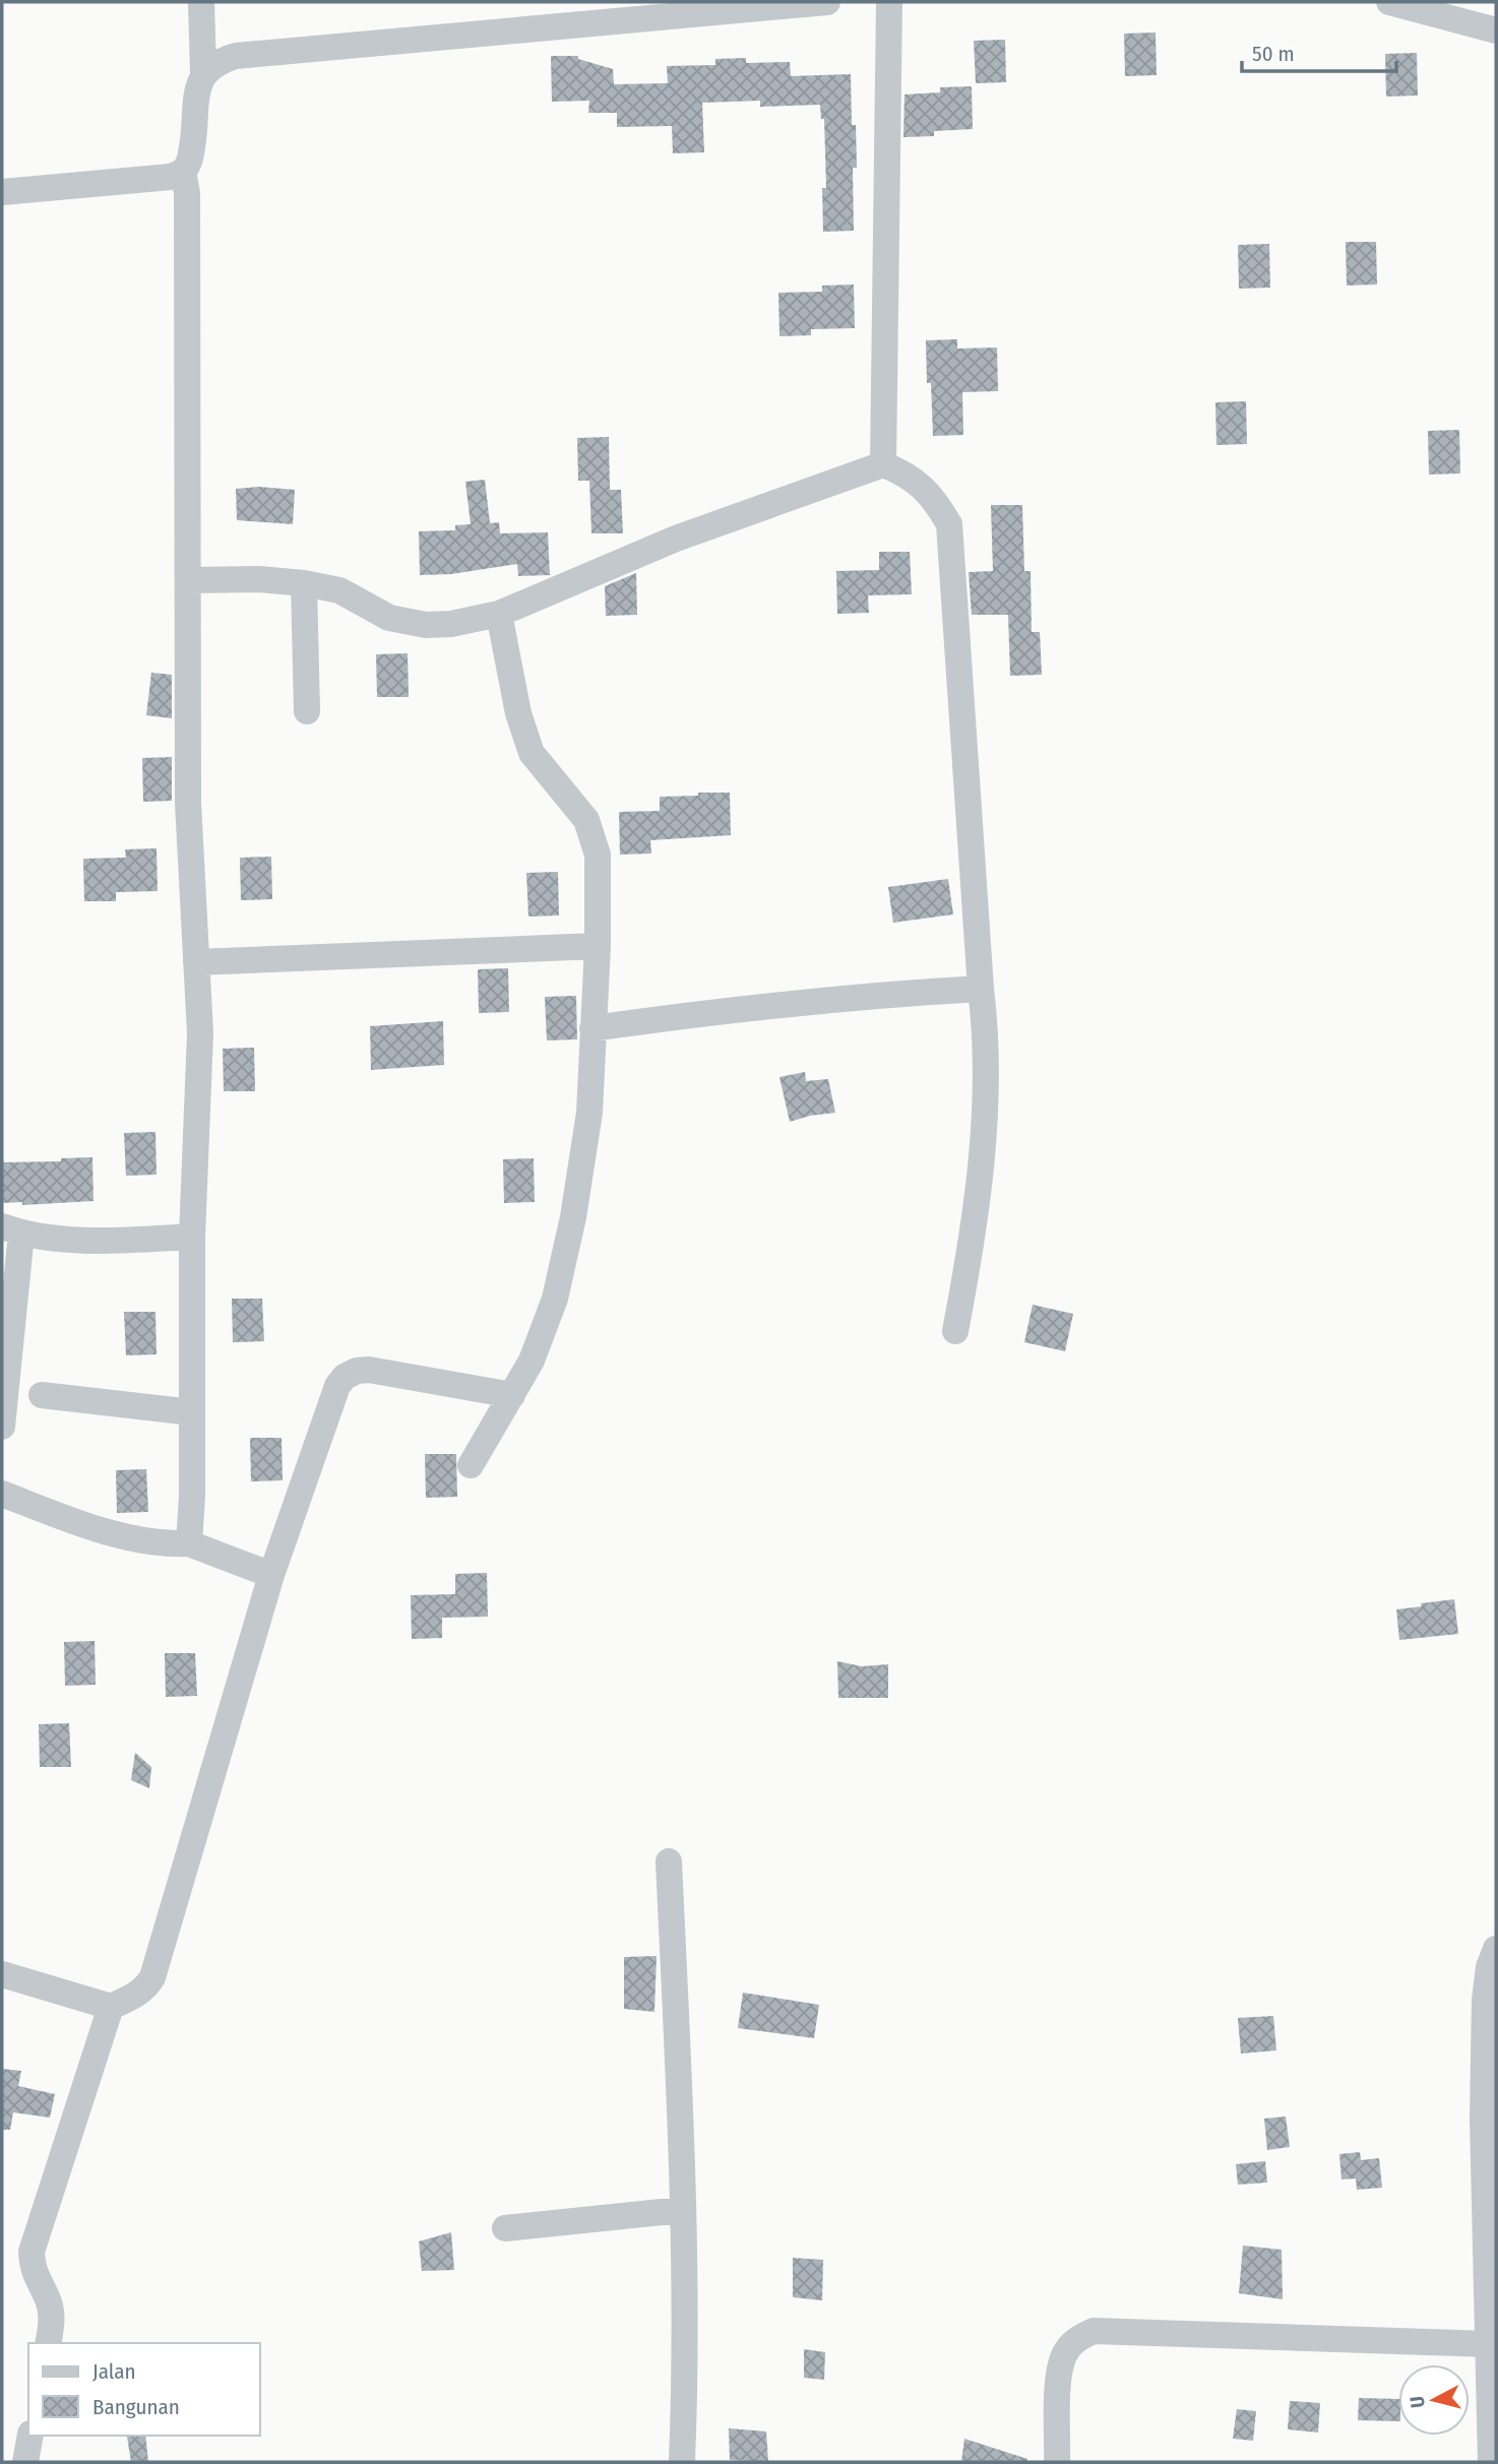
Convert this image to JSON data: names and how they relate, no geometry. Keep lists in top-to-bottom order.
{
  "legend": ["Jalan", "Bangunan"],
  "scale_bar": "50 m",
  "north": "left"
}
